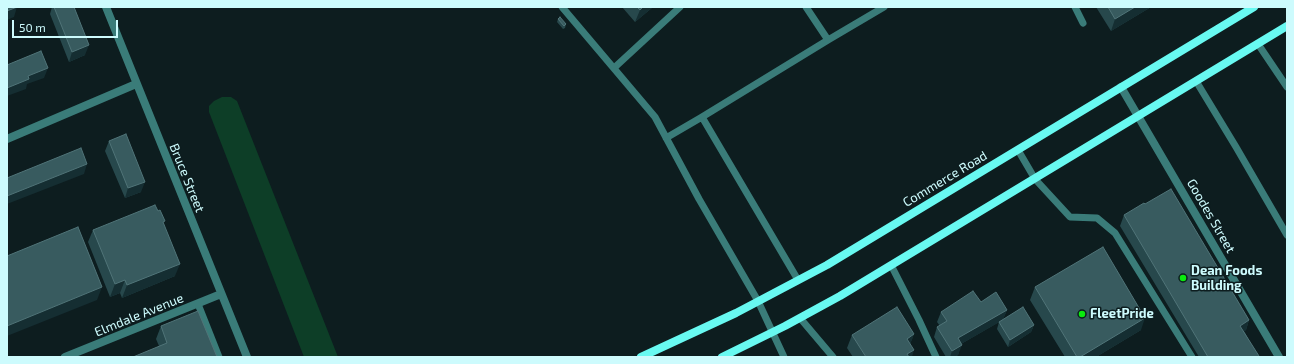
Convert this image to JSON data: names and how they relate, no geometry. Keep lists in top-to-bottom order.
{
  "streets": {
    "main road": ["Commerce Road"],
    "street": ["Bruce Street", "Goodes Street", "Elmdale Avenue"]
  },
  "crossings": [
    ["Bruce Street", "Elmdale Avenue"],
    ["Commerce Road", "Goodes Street"]
  ],
  "places": ["Dean Foods Building", "FleetPride"],
  "scale_bar": "50 m"
}
